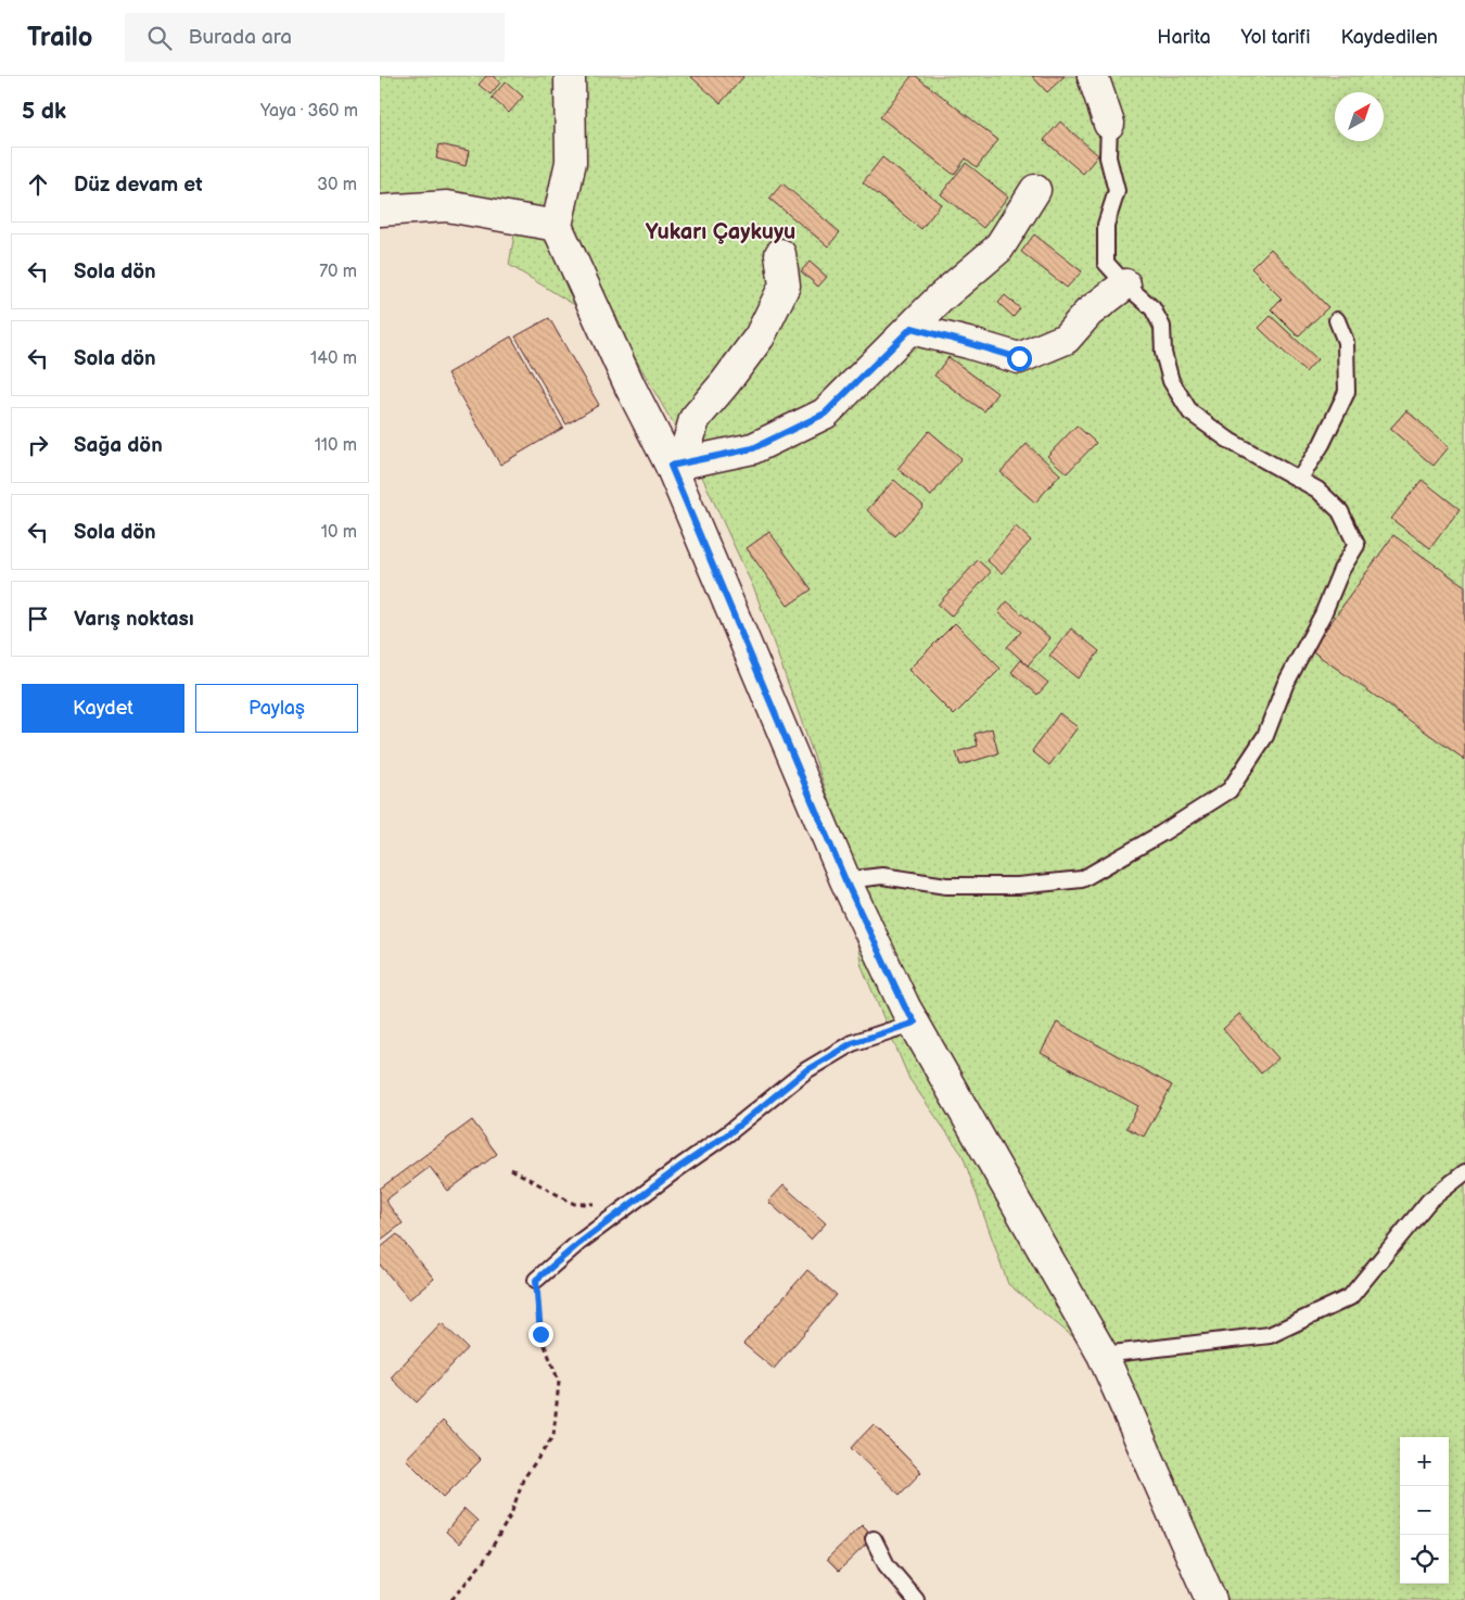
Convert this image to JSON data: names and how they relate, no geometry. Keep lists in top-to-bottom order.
{
  "districts": ["Yukarı Çaykuyu"],
  "north": "top right",
  "page": {
    "header": "Trailo",
    "search": "Burada ara",
    "nav": ["Harita", "Yol tarifi", "Kaydedilen"],
    "heading": ["5 dk", "Yaya · 360 m"],
    "list": [
      ["Düz devam et", "30 m"],
      ["Sola dön", "70 m"],
      ["Sola dön", "140 m"],
      ["Sağa dön", "110 m"],
      ["Sola dön", "10 m"],
      "Varış noktası"
    ],
    "buttons": ["Kaydet", "Paylaş"],
    "map_buttons": ["+", "−"]
  }
}
